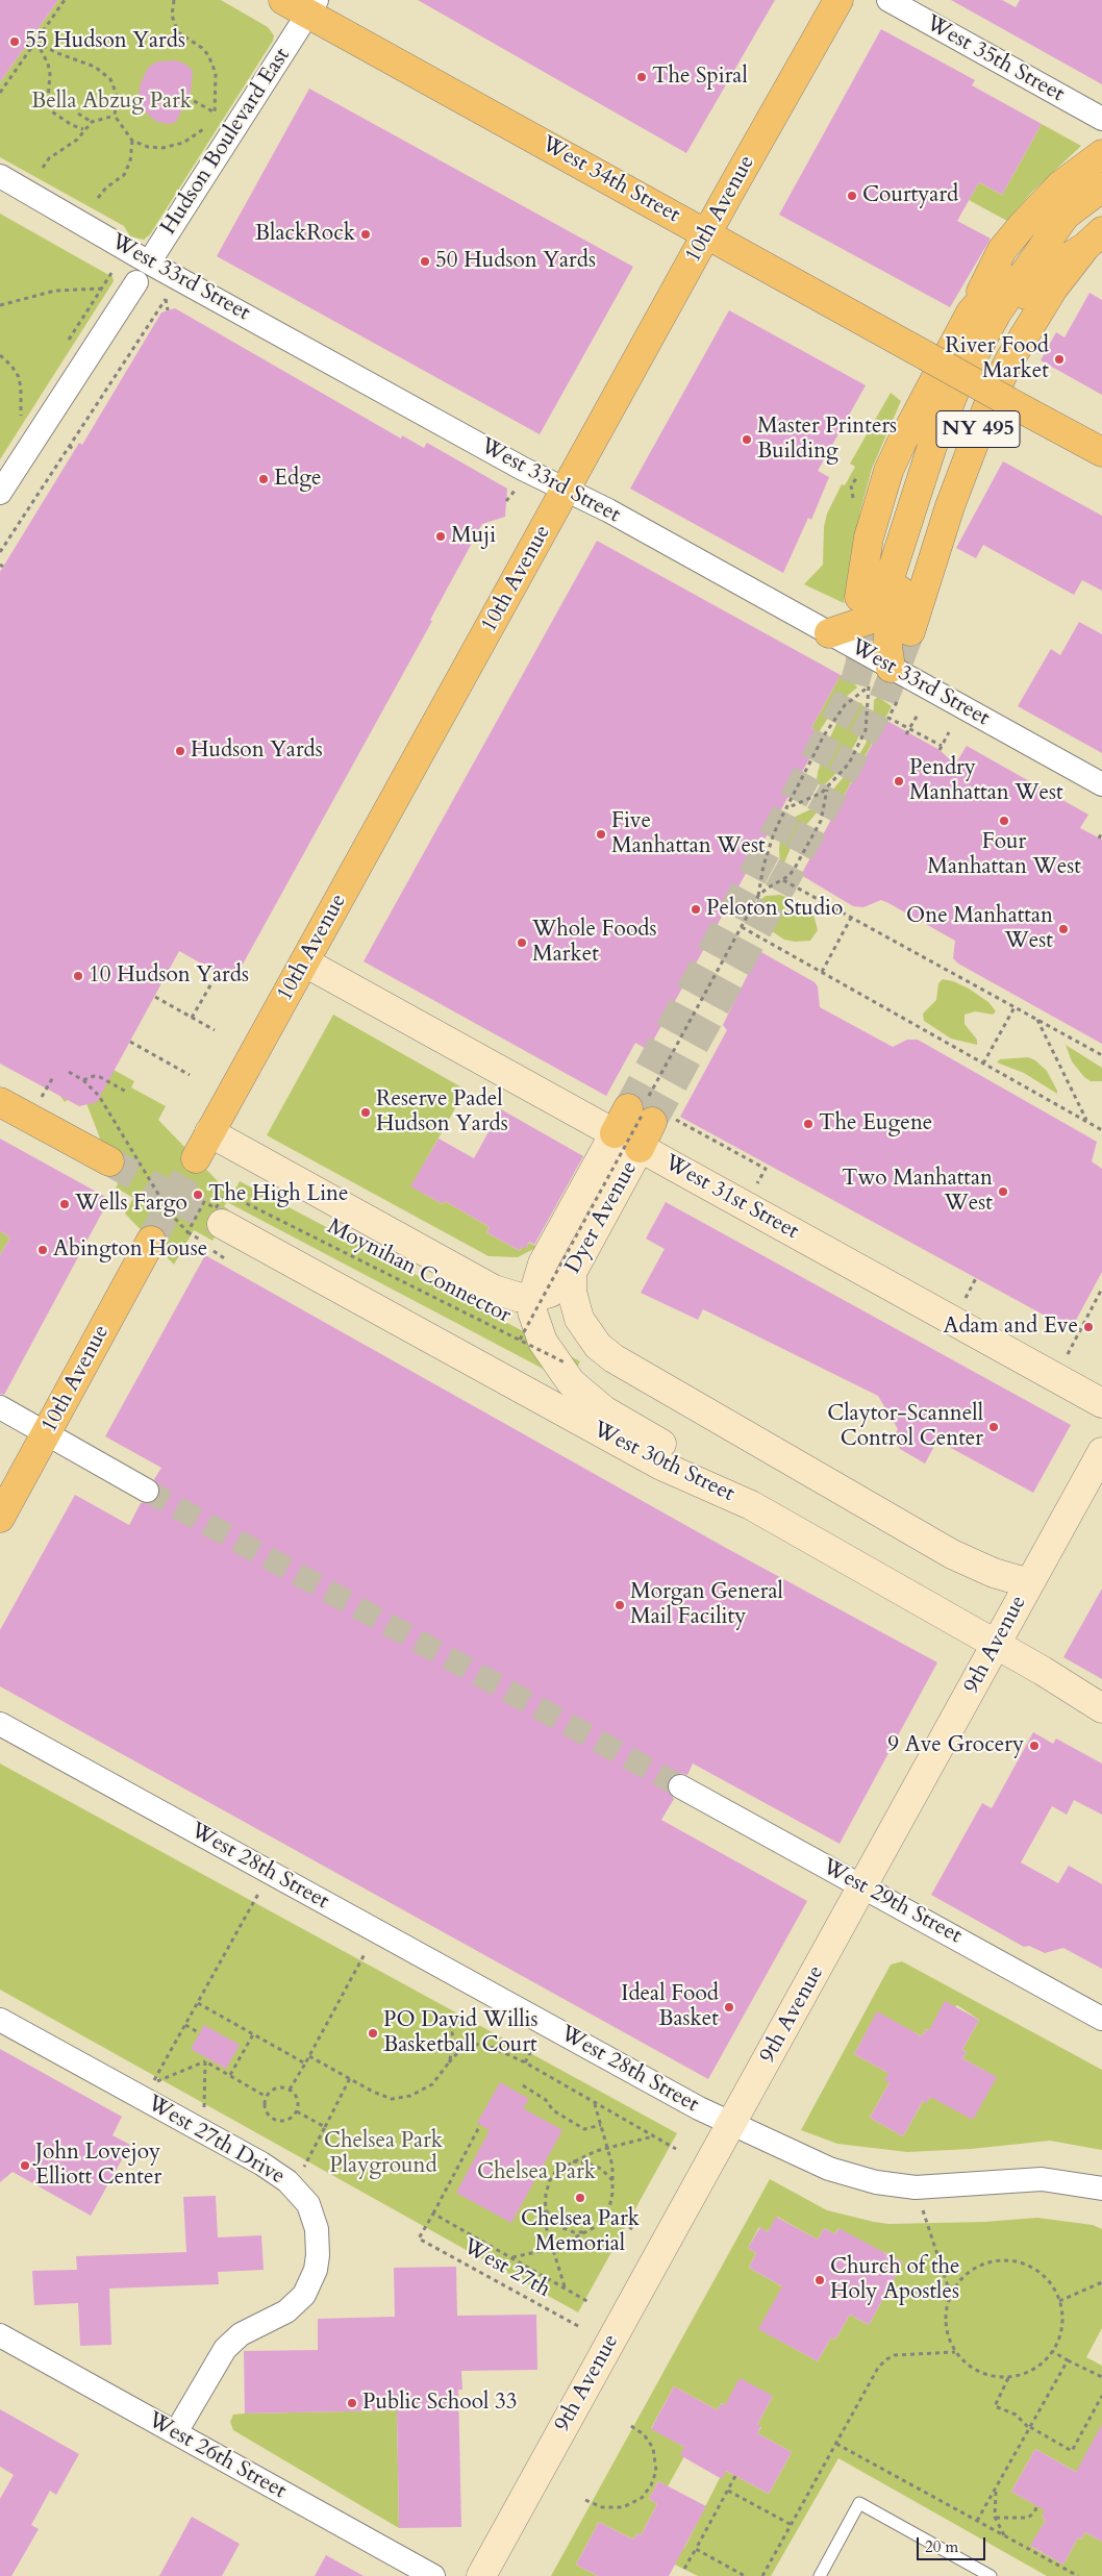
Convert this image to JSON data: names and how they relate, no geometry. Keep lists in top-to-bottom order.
{
  "streets": {
    "main road": [
      "West 34th Street",
      "10th Avenue",
      "NY 495",
      "West 31st Street",
      "Dyer Avenue",
      "West 30th Street",
      "9th Avenue"
    ],
    "street": [
      "West 35th Street",
      "Hudson Boulevard East",
      "West 33rd Street",
      "West 28th Street",
      "West 29th Street",
      "West 27th Drive",
      "West 26th Street"
    ],
    "path": ["Moynihan Connector", "West 27th"]
  },
  "crossings": [
    ["Hudson Boulevard East", "West 34th Street"],
    ["Hudson Boulevard East", "West 33rd Street"],
    ["West 34th Street", "10th Avenue"],
    ["10th Avenue", "West 33rd Street"],
    ["10th Avenue", "West 31st Street"],
    ["West 31st Street", "Dyer Avenue"],
    ["Dyer Avenue", "West 30th Street"],
    ["West 30th Street", "9th Avenue"],
    ["9th Avenue", "West 28th Street"],
    ["9th Avenue", "West 29th Street"],
    ["West 27th Drive", "West 26th Street"]
  ],
  "parks": ["Bella Abzug Park", "Chelsea Park Playground", "Chelsea Park"],
  "places": [
    "55 Hudson Yards",
    "The Spiral",
    "Courtyard",
    "BlackRock",
    "50 Hudson Yards",
    "River Food Market",
    "Master Printers Building",
    "Edge",
    "Muji",
    "Hudson Yards",
    "Pendry Manhattan West",
    "Four Manhattan West",
    "Five Manhattan West",
    "Peloton Studio",
    "One Manhattan West",
    "Whole Foods Market",
    "10 Hudson Yards",
    "Reserve Padel Hudson Yards",
    "The Eugene",
    "Two Manhattan West",
    "The High Line",
    "Wells Fargo",
    "Abington House",
    "Adam and Eve",
    "Claytor-Scannell Control Center",
    "Morgan General Mail Facility",
    "9 Ave Grocery",
    "Ideal Food Basket",
    "PO David Willis Basketball Court",
    "John Lovejoy Elliott Center",
    "Chelsea Park Memorial",
    "Church of the Holy Apostles",
    "Public School 33"
  ],
  "scale_bar": "20 m"
}
